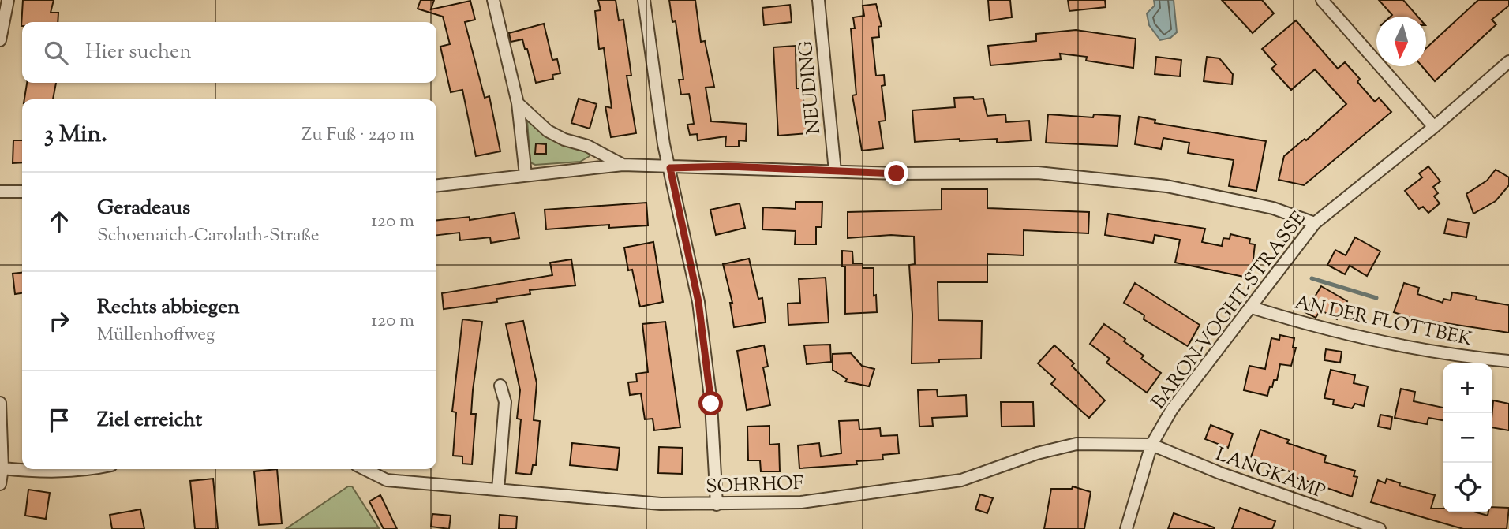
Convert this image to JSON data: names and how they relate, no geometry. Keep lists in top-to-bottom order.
{
  "streets": {
    "street": [
      "NEUDING",
      "BARON-VOGHT-STRASSE",
      "AN DER FLOTTBEK",
      "LANGKAMP",
      "SOHRHOF"
    ]
  },
  "crossings": [
    ["BARON-VOGHT-STRASSE", "AN DER FLOTTBEK"],
    ["BARON-VOGHT-STRASSE", "LANGKAMP"],
    ["BARON-VOGHT-STRASSE", "SOHRHOF"],
    ["LANGKAMP", "SOHRHOF"]
  ],
  "north": "bottom",
  "page": {
    "search": "Hier suchen",
    "heading": ["3 Min.", "Zu Fuß · 240 m"],
    "list": [
      ["Geradeaus", "Schoenaich-Carolath-Straße", "120 m"],
      ["Rechts abbiegen", "Müllenhoffweg", "120 m"],
      "Ziel erreicht"
    ],
    "map_buttons": ["+", "−"]
  }
}
